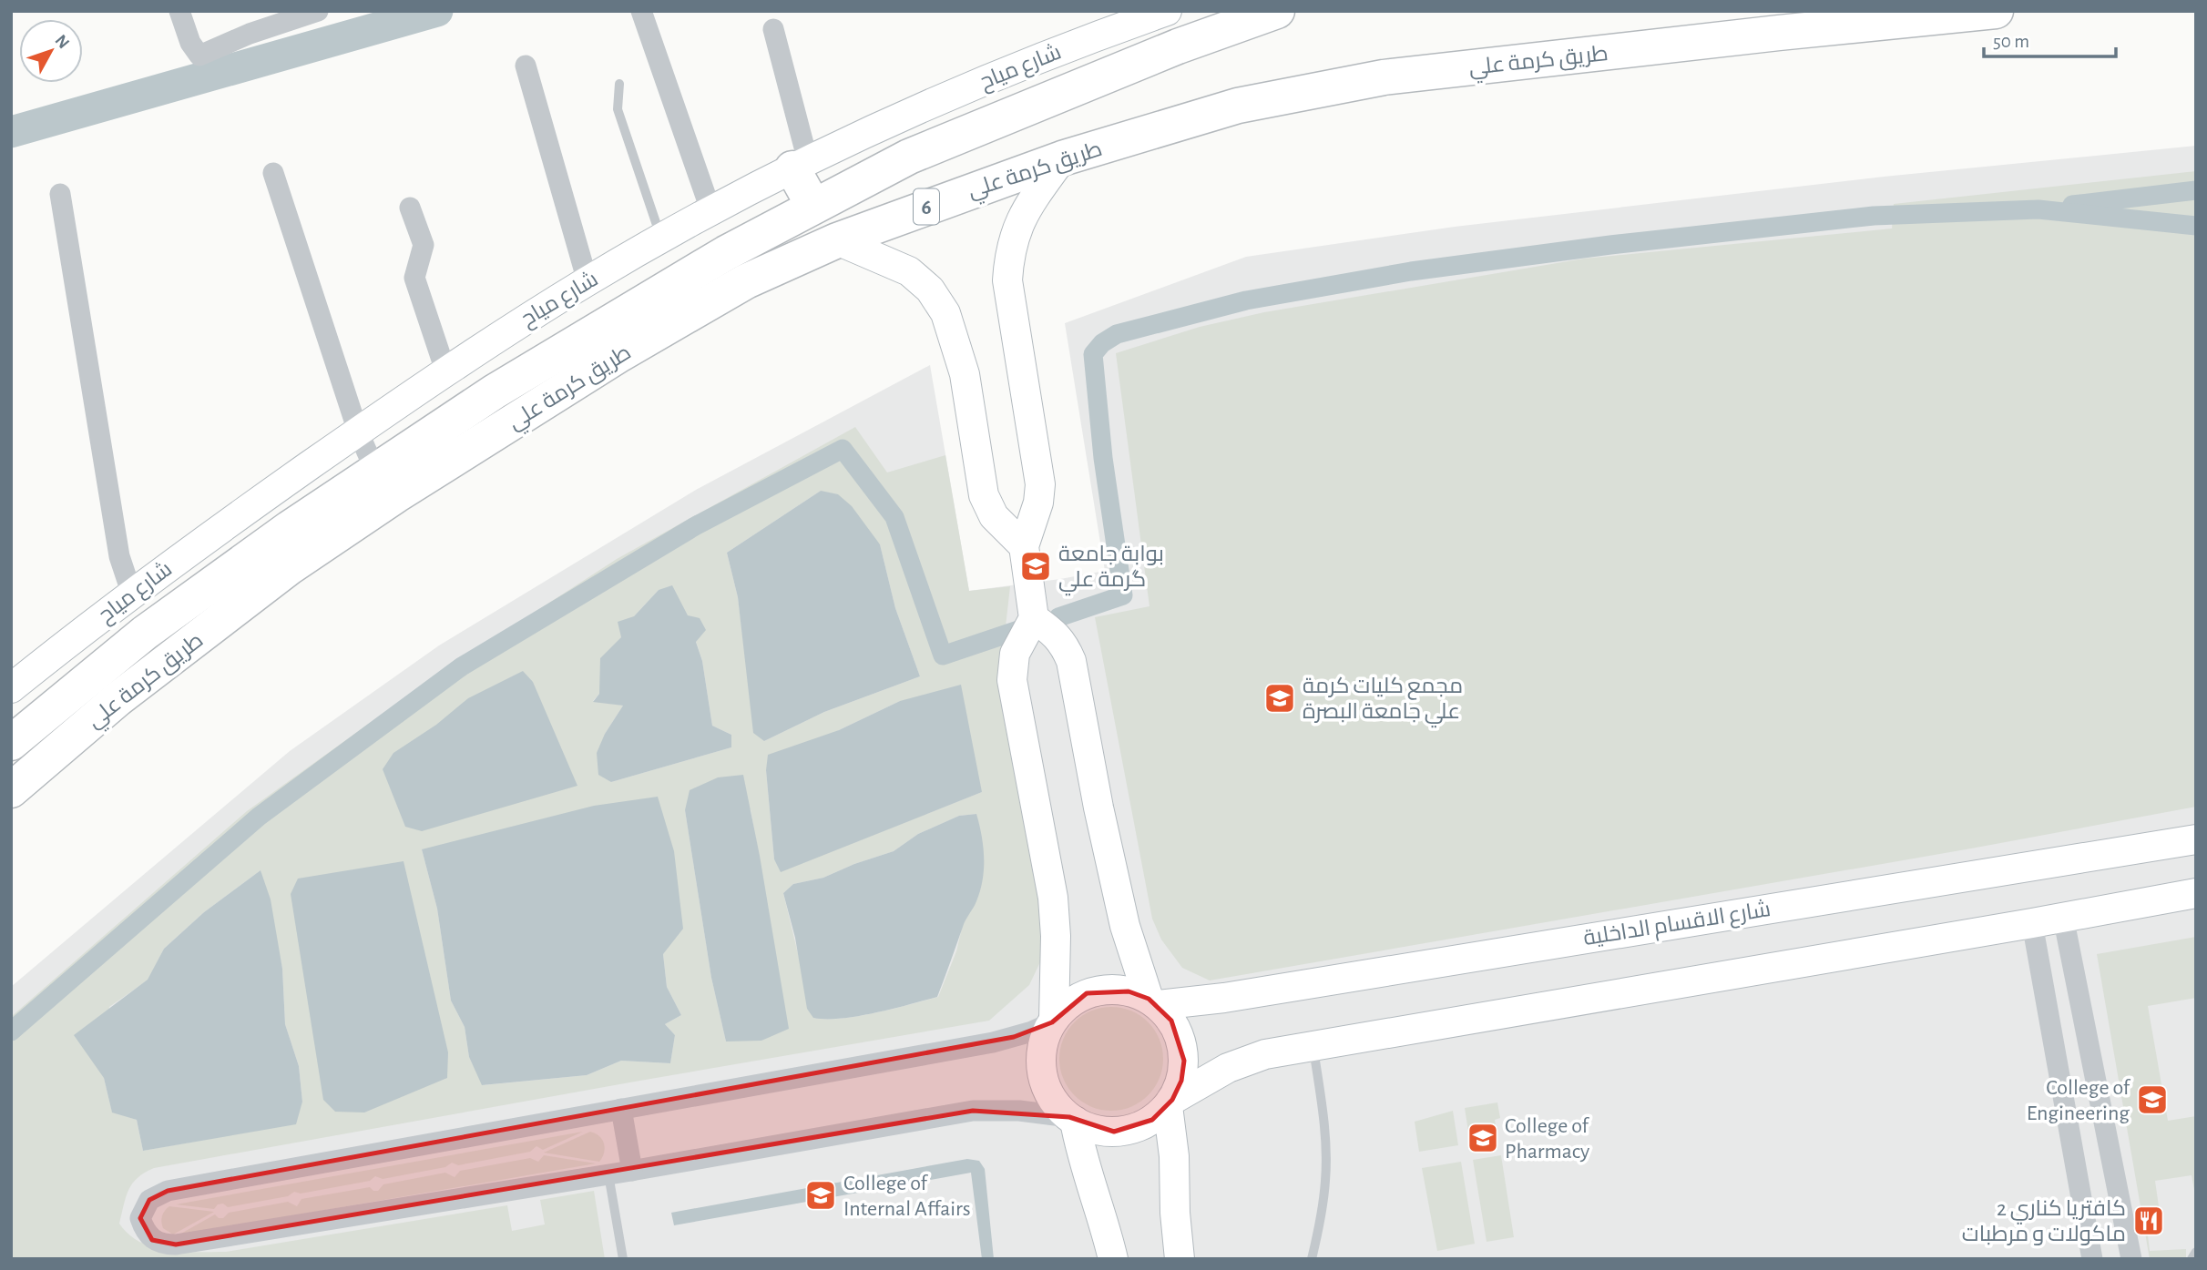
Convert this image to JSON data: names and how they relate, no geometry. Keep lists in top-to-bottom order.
{
  "streets": {
    "highway": ["طريق كرمة علي", "6"],
    "street": ["شارع مياح", "شارع الاقسام الداخلية"]
  },
  "places": {
    "school or university": [
      "بوابة جامعة گرمة علي",
      "مجمع كليات كرمة علي جامعة البصرة",
      "College of Engineering",
      "College of Pharmacy",
      "College of Internal Affairs"
    ],
    "restaurant": ["كافتريا كناري 2 ماكولات و مرطبات"]
  },
  "scale_bar": "50 m",
  "north": "top right"
}
